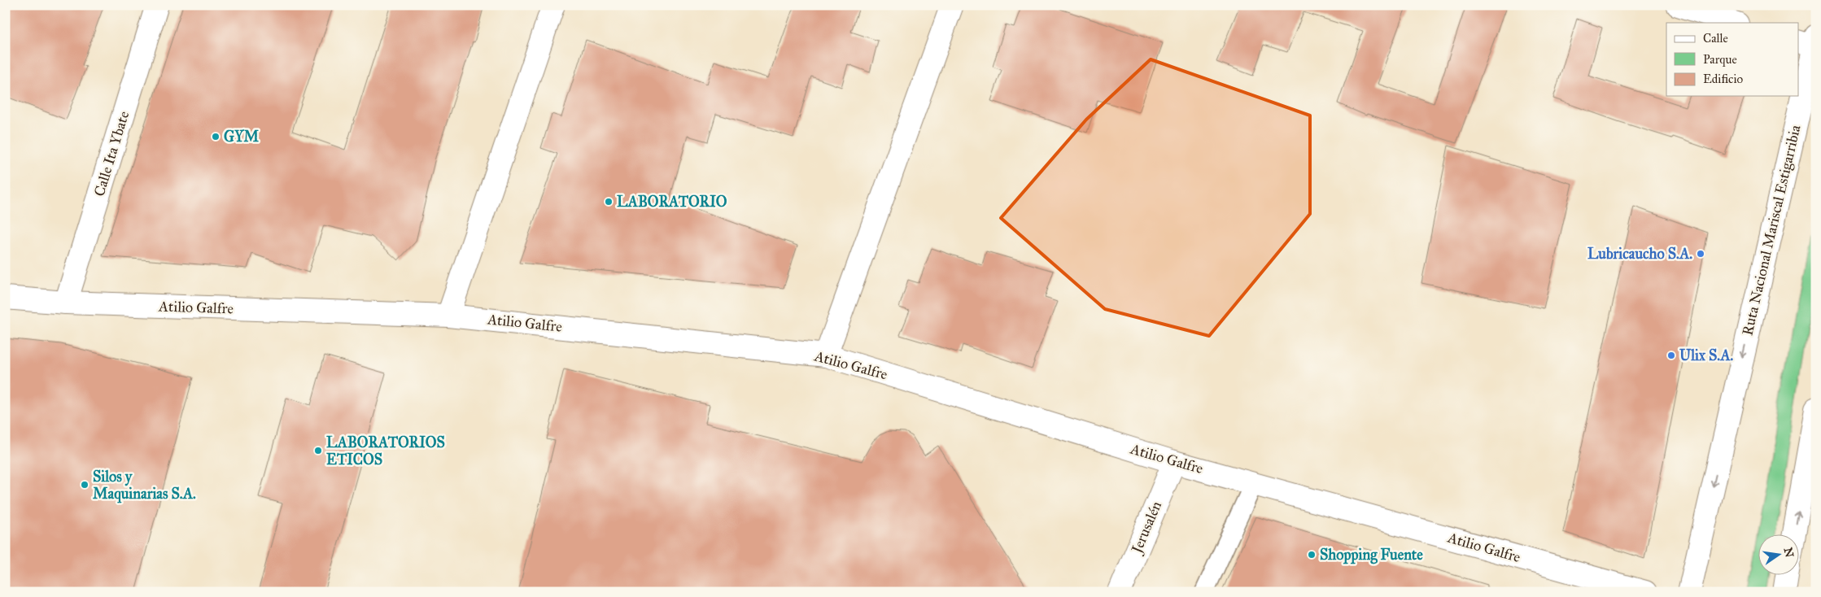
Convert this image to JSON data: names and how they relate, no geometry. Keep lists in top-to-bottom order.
{
  "streets": {
    "main road": [
      "Calle Ita Ybate",
      "Ruta Nacional Mariscal Estigarribia",
      "Atilio Galfre",
      "Jerusalén"
    ]
  },
  "crossings": [
    ["Calle Ita Ybate", "Atilio Galfre"],
    ["Atilio Galfre", "Jerusalén"]
  ],
  "one_way": ["Ruta Nacional Mariscal Estigarribia"],
  "places": [
    "GYM",
    "LABORATORIO",
    "Lubricaucho S.A.",
    "Ulix S.A.",
    "LABORATORIOS ETICOS",
    "Silos y Maquinarias S.A.",
    "Shopping Fuente"
  ],
  "legend": ["Calle", "Parque", "Edificio"],
  "north": "right"
}
